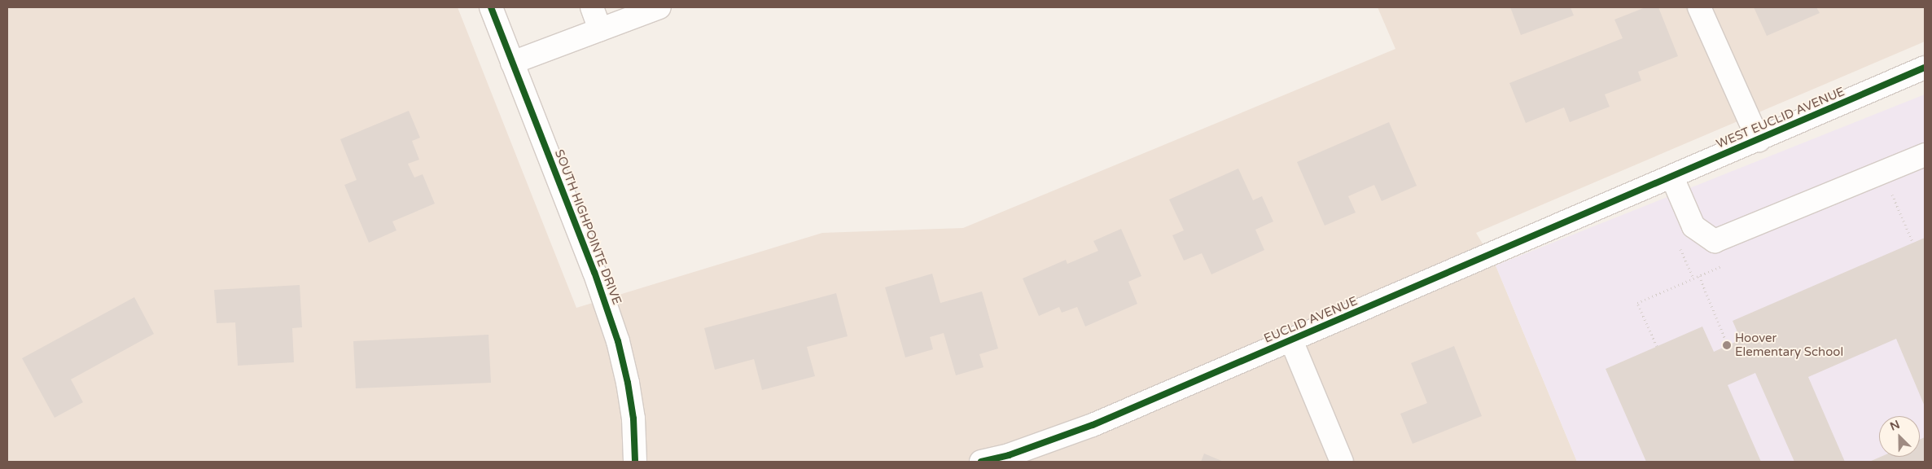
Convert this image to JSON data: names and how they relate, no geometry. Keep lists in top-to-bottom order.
{
  "streets": {
    "street": ["WEST EUCLID AVENUE", "SOUTH HIGHPOINTE DRIVE", "EUCLID AVENUE"]
  },
  "crossings": [
    ["WEST EUCLID AVENUE", "EUCLID AVENUE"]
  ],
  "places": ["Hoover Elementary School"],
  "north": "top left"
}
